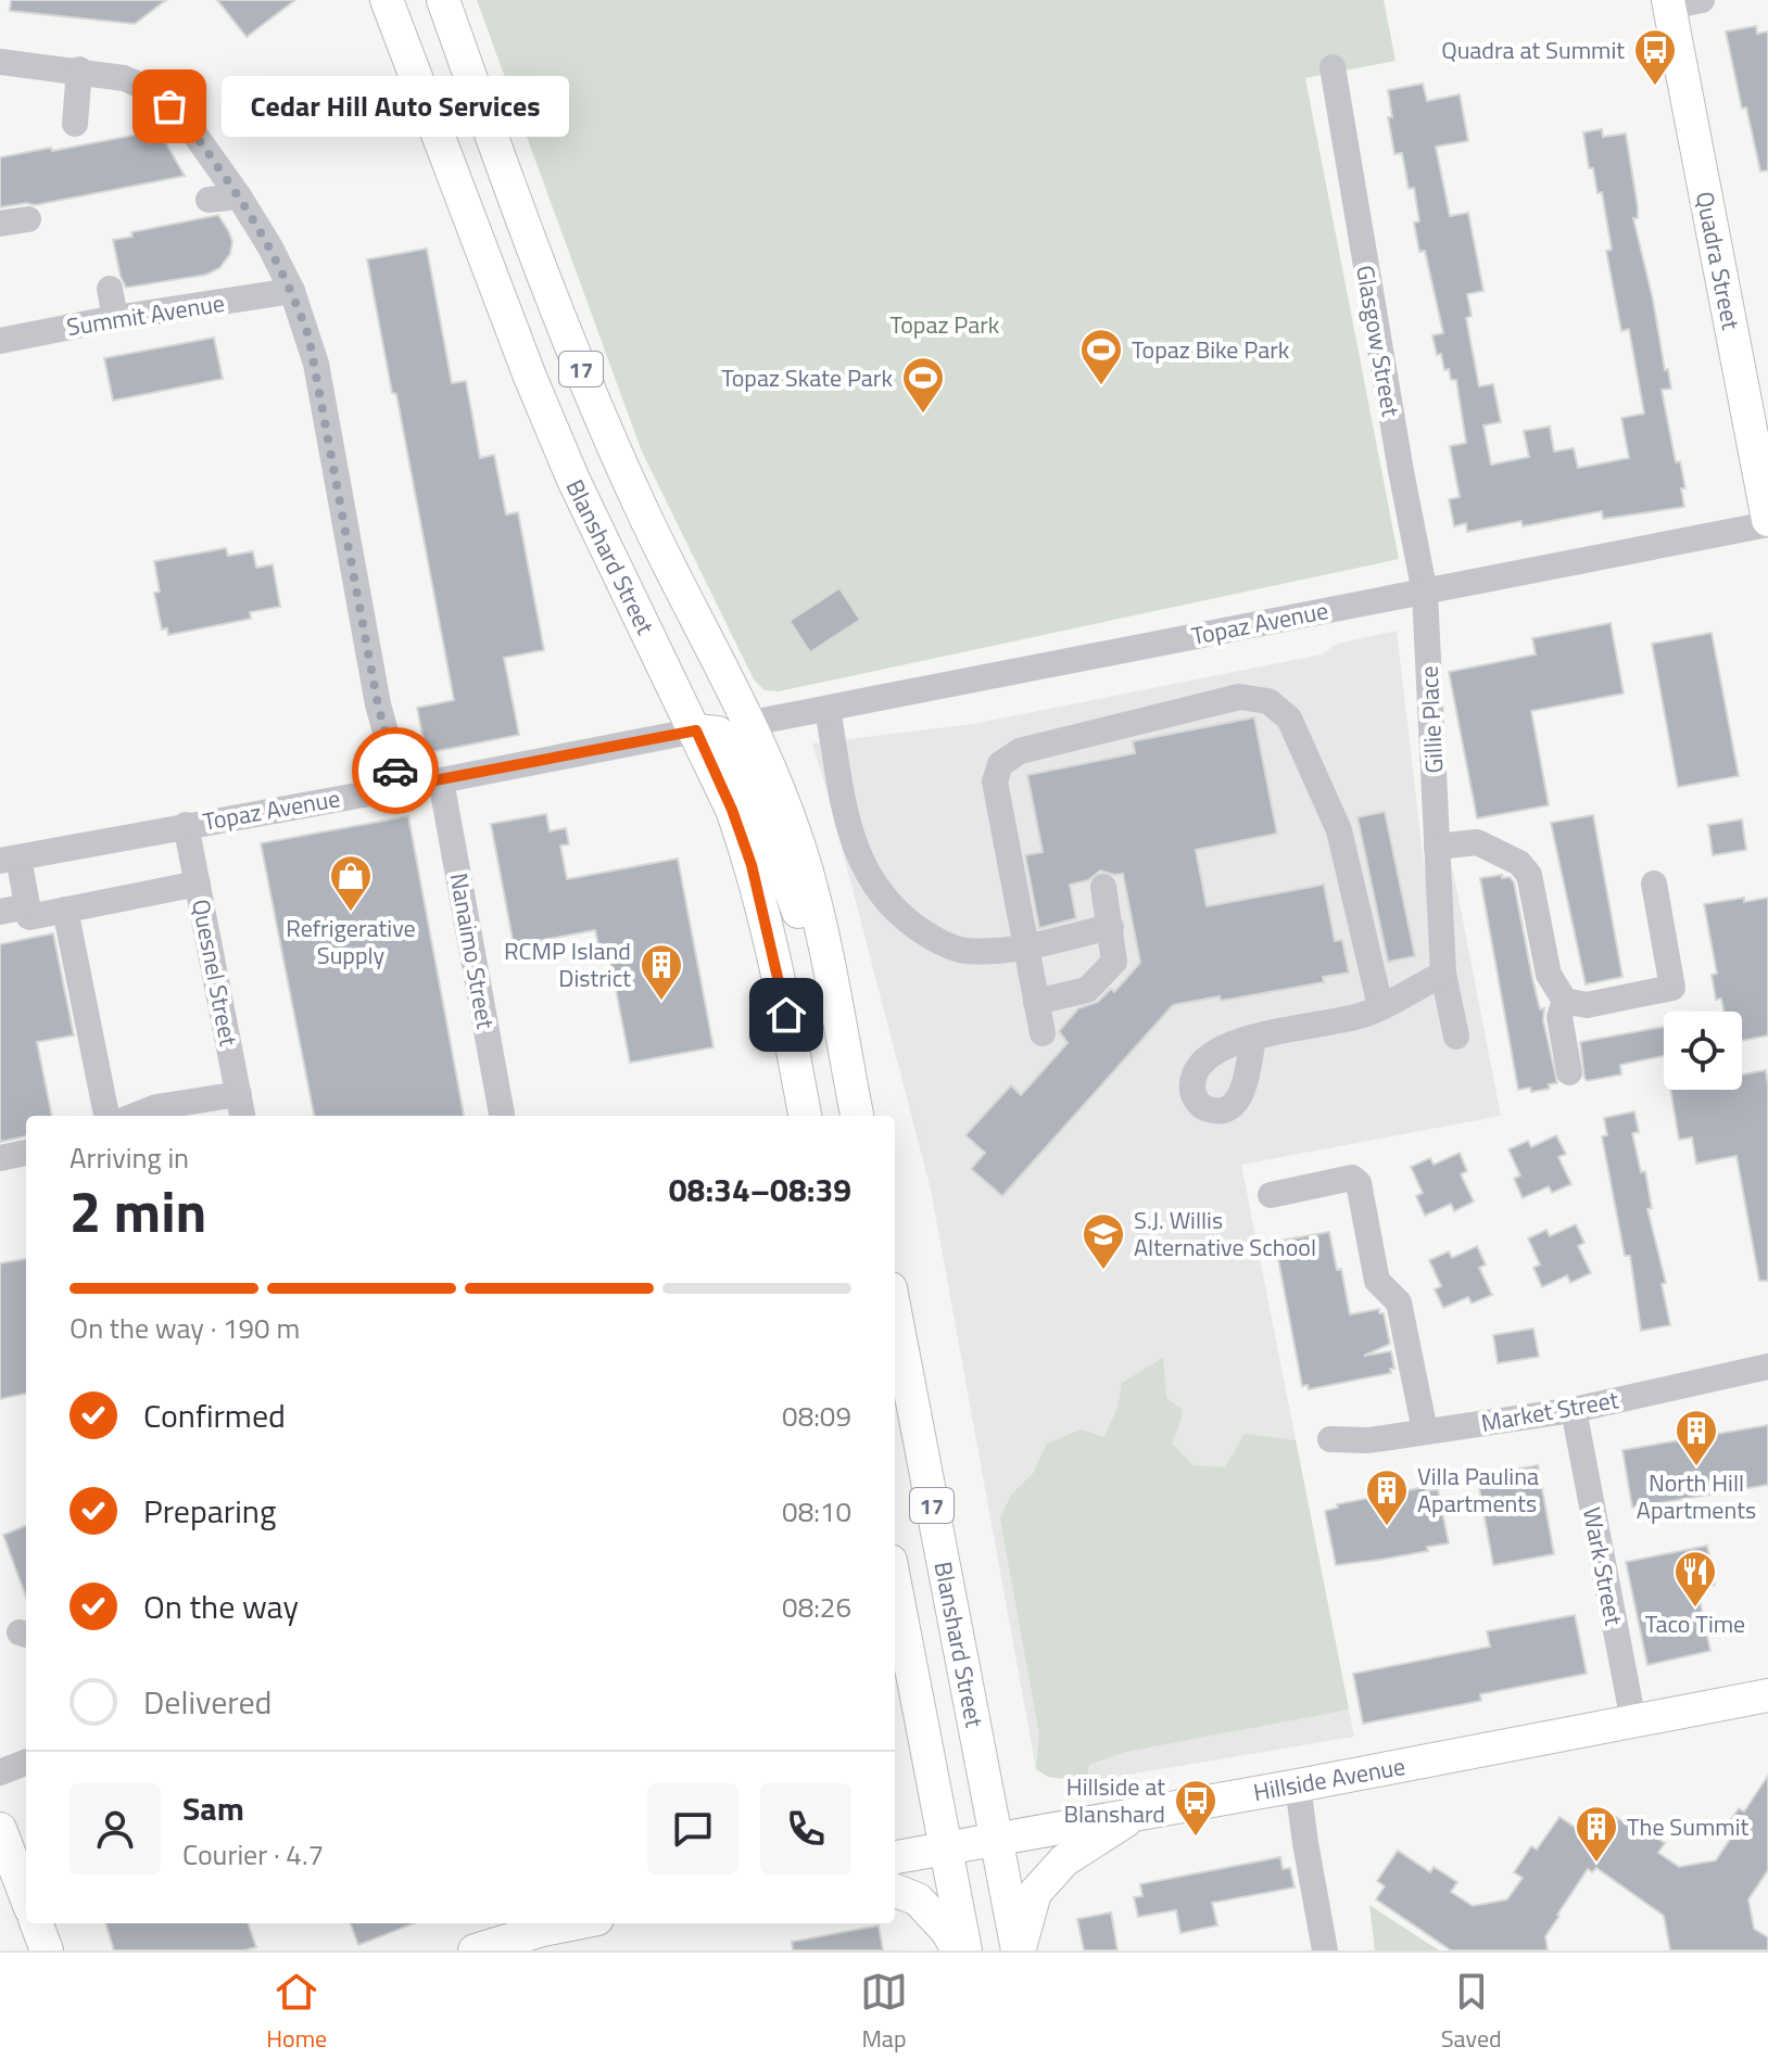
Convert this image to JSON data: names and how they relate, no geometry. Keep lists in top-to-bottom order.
{
  "streets": {
    "main road": [
      "Quadra Street",
      "17",
      "Blanshard Street",
      "Hillside Avenue"
    ],
    "street": [
      "Summit Avenue",
      "Glasgow Street",
      "Topaz Avenue",
      "Gillie Place",
      "Nanaimo Street",
      "Quesnel Street",
      "Market Street",
      "Wark Street"
    ]
  },
  "crossings": [
    ["Quadra Street", "Topaz Avenue"],
    ["Glasgow Street", "Topaz Avenue"],
    ["Glasgow Street", "Gillie Place"],
    ["Blanshard Street", "Topaz Avenue"],
    ["Blanshard Street", "Hillside Avenue"],
    ["Topaz Avenue", "Gillie Place"],
    ["Topaz Avenue", "Nanaimo Street"],
    ["Topaz Avenue", "Quesnel Street"],
    ["Market Street", "Wark Street"],
    ["Wark Street", "Hillside Avenue"]
  ],
  "parks": ["Topaz Park"],
  "places": {
    "bus stop": ["Quadra at Summit", "Hillside at Blanshard"],
    "other": ["Cedar Hill Auto Services"],
    "sports": ["Topaz Bike Park", "Topaz Skate Park"],
    "shop": ["Refrigerative Supply"],
    "building": [
      "RCMP Island District",
      "North Hill Apartments",
      "Villa Paulina Apartments",
      "The Summit"
    ],
    "school or university": ["S.J. Willis Alternative School"],
    "restaurant": ["Taco Time"]
  },
  "page": {
    "bubble": "Cedar Hill Auto Services",
    "heading": ["2 min", "Arriving in", "08:34–08:39"],
    "panel": ["Sam", "Courier · 4.7"],
    "bar": "On the way · 190 m",
    "list": [
      ["Confirmed", "08:09"],
      ["Preparing", "08:10"],
      ["On the way", "08:26"],
      "Delivered"
    ],
    "tabs": ["Home", "Map", "Saved"]
  }
}
